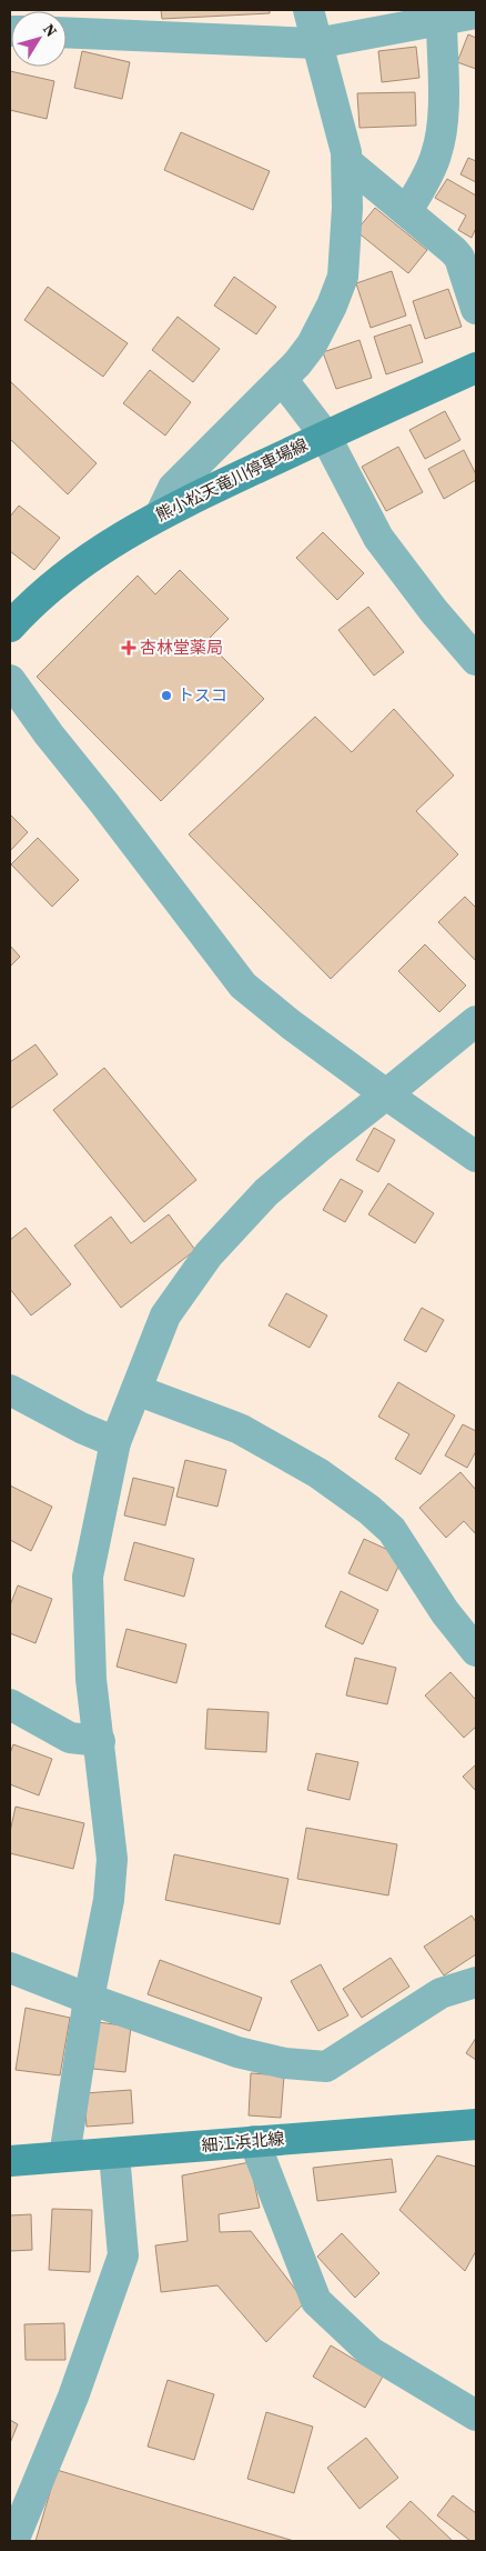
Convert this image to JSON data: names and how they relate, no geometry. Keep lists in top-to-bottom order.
{
  "streets": {
    "main road": ["熊小松天竜川停車場線", "細江浜北線"]
  },
  "places": {
    "health": ["杏林堂薬局"],
    "other": ["トスコ"]
  },
  "north": "top right"
}
